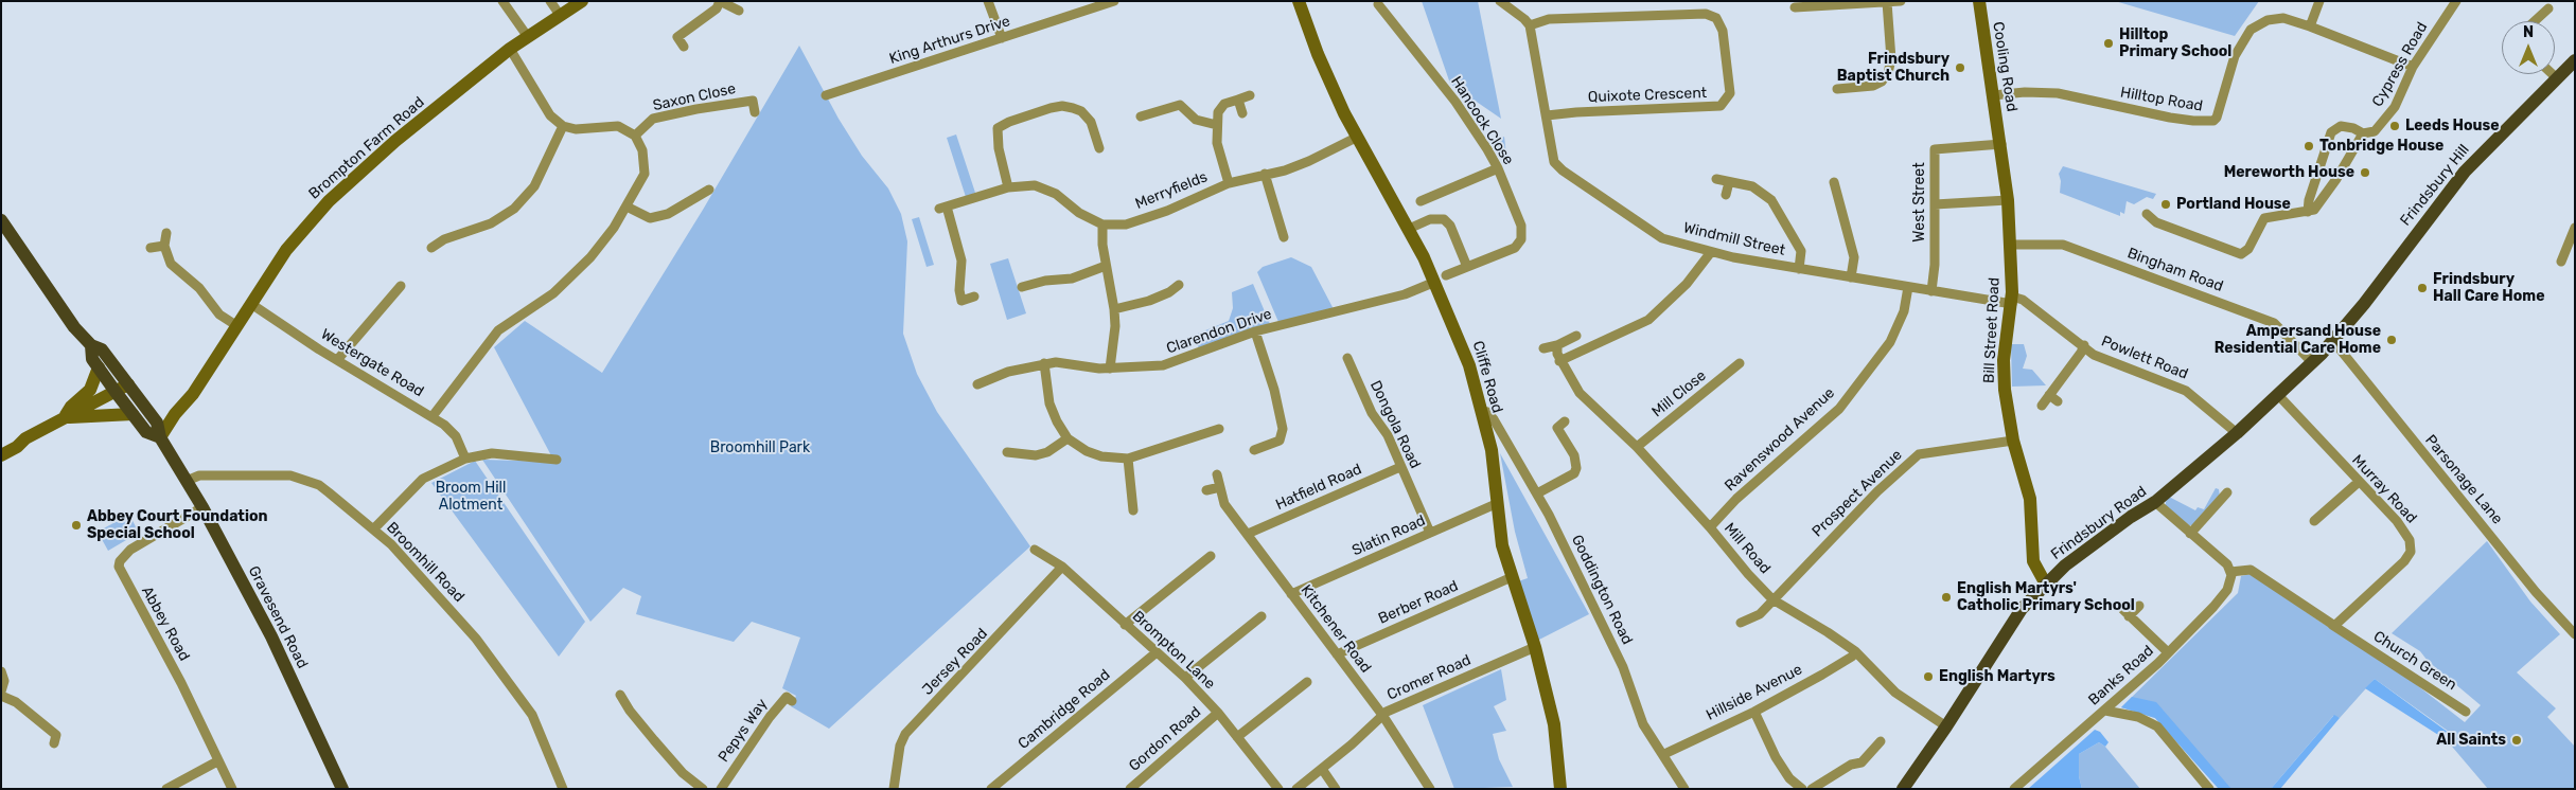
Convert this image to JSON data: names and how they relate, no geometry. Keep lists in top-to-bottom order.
{
  "streets": {
    "main road": [
      "Cooling Road",
      "Brompton Farm Road",
      "Frindsbury Hill",
      "Bill Street Road",
      "Cliffe Road",
      "Frindsbury Road",
      "Gravesend Road"
    ],
    "street": [
      "King Arthurs Drive",
      "Cypress Road",
      "Quixote Crescent",
      "Saxon Close",
      "Hilltop Road",
      "Hancock Close",
      "Merryfields",
      "West Street",
      "Windmill Street",
      "Bingham Road",
      "Clarendon Drive",
      "Powlett Road",
      "Westergate Road",
      "Mill Close",
      "Dongola Road",
      "Ravenswood Avenue",
      "Parsonage Lane",
      "Hatfield Road",
      "Murray Road",
      "Prospect Avenue",
      "Slatin Road",
      "Mill Road",
      "Broomhill Road",
      "Goddington Road",
      "Berber Road",
      "Abbey Road",
      "Kitchener Road",
      "Brompton Lane",
      "Church Green",
      "Jersey Road",
      "Banks Road",
      "Cromer Road",
      "Hillside Avenue",
      "Cambridge Road",
      "Pepys Way",
      "Gordon Road"
    ]
  },
  "crossings": [
    ["Cypress Road", "Hilltop Road"],
    ["Cooling Road", "Hilltop Road"],
    ["Cooling Road", "West Street"],
    ["Cooling Road", "Bill Street Road"],
    ["Quixote Crescent", "Windmill Street"],
    ["Hancock Close", "Clarendon Drive"],
    ["Hancock Close", "Cliffe Road"],
    ["Brompton Farm Road", "Westergate Road"],
    ["Brompton Farm Road", "Gravesend Road"],
    ["Frindsbury Hill", "Parsonage Lane"],
    ["Frindsbury Hill", "Frindsbury Road"],
    ["Merryfields", "Cliffe Road"],
    ["West Street", "Windmill Street"],
    ["West Street", "Bill Street Road"],
    ["Windmill Street", "Bill Street Road"],
    ["Windmill Street", "Powlett Road"],
    ["Windmill Street", "Ravenswood Avenue"],
    ["Bingham Road", "Bill Street Road"],
    ["Bingham Road", "Frindsbury Road"],
    ["Bill Street Road", "Powlett Road"],
    ["Bill Street Road", "Prospect Avenue"],
    ["Bill Street Road", "Frindsbury Road"],
    ["Clarendon Drive", "Cliffe Road"],
    ["Powlett Road", "Frindsbury Road"],
    ["Cliffe Road", "Slatin Road"],
    ["Cliffe Road", "Goddington Road"],
    ["Cliffe Road", "Berber Road"],
    ["Cliffe Road", "Cromer Road"],
    ["Mill Close", "Mill Road"],
    ["Dongola Road", "Hatfield Road"],
    ["Dongola Road", "Slatin Road"],
    ["Ravenswood Avenue", "Mill Road"],
    ["Parsonage Lane", "Frindsbury Road"],
    ["Hatfield Road", "Kitchener Road"],
    ["Murray Road", "Frindsbury Road"],
    ["Murray Road", "Church Green"],
    ["Prospect Avenue", "Mill Road"],
    ["Frindsbury Road", "Mill Road"],
    ["Slatin Road", "Kitchener Road"],
    ["Mill Road", "Hillside Avenue"],
    ["Broomhill Road", "Gravesend Road"],
    ["Goddington Road", "Hillside Avenue"],
    ["Berber Road", "Kitchener Road"],
    ["Gravesend Road", "Abbey Road"],
    ["Kitchener Road", "Cromer Road"],
    ["Brompton Lane", "Jersey Road"],
    ["Brompton Lane", "Cambridge Road"],
    ["Brompton Lane", "Gordon Road"],
    ["Church Green", "Banks Road"]
  ],
  "parks": ["Broomhill Park", "Broom Hill Alotment"],
  "places": [
    "Hilltop Primary School",
    "Frindsbury Baptist Church",
    "Leeds House",
    "Tonbridge House",
    "Mereworth House",
    "Portland House",
    "Frindsbury Hall Care Home",
    "Ampersand House Residential Care Home",
    "Abbey Court Foundation Special School",
    "English Martyrs' Catholic Primary School",
    "English Martyrs",
    "All Saints"
  ],
  "north": "top"
}
